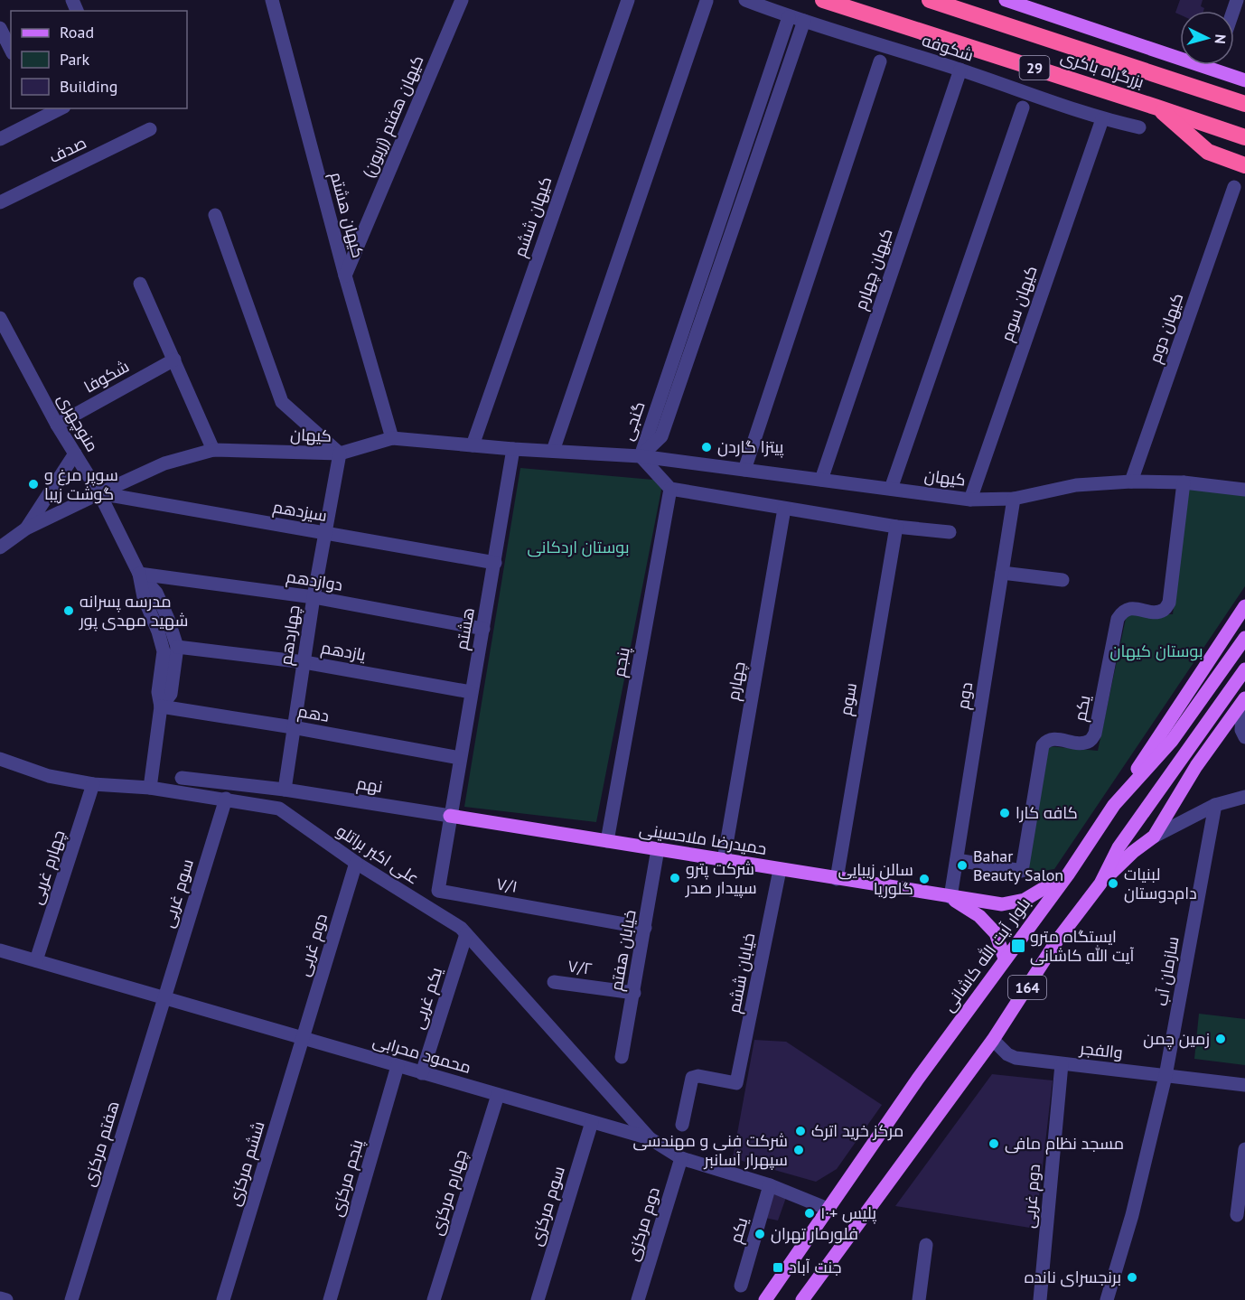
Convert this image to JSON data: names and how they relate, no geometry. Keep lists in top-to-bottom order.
{
  "streets": {
    "highway": ["29", "بزرگراه باکری"],
    "main road": ["حمیدرضا ملاحسینی", "بلوار آیت الله کاشانی", "164"],
    "street": [
      "شکوفه",
      "کیهان هفتم (زریون)",
      "صدف",
      "کیهان هشتم",
      "کیهان ششم",
      "کیهان چهارم",
      "کیهان سوم",
      "کیهان دوم",
      "شکوفا",
      "گنجی",
      "منوچهری",
      "کیهان",
      "سیزدهم",
      "دوازدهم",
      "هشتم",
      "چهاردهم",
      "یازدهم",
      "پنجم",
      "چهارم",
      "دوم",
      "سوم",
      "یکم",
      "دهم",
      "نهم",
      "علی اکبر براتلو",
      "چهارم غربی",
      "۷/۱",
      "سوم غربی",
      "دوم غربی",
      "خیابان هفتم",
      "۷/۲",
      "سازمان آب",
      "خیابان ششم",
      "یکم غربی",
      "والفجر",
      "محمود محرابی",
      "هفتم مرکزی",
      "ششم مرکزی",
      "پنجم مرکزی",
      "چهارم مرکزی",
      "سوم مرکزی",
      "دوم مرکزی"
    ]
  },
  "crossings": [
    ["شکوفه", "کیهان چهارم"],
    ["شکوفه", "کیهان سوم"],
    ["شکوفه", "گنجی"],
    ["کیهان هفتم (زریون)", "کیهان هشتم"],
    ["کیهان هشتم", "کیهان"],
    ["کیهان ششم", "کیهان"],
    ["کیهان چهارم", "کیهان"],
    ["کیهان سوم", "کیهان"],
    ["کیهان دوم", "کیهان"],
    ["شکوفا", "منوچهری"],
    ["گنجی", "کیهان"],
    ["منوچهری", "کیهان"],
    ["منوچهری", "سیزدهم"],
    ["منوچهری", "دوازدهم"],
    ["منوچهری", "یازدهم"],
    ["منوچهری", "دهم"],
    ["منوچهری", "علی اکبر براتلو"],
    ["کیهان", "سیزدهم"],
    ["کیهان", "هشتم"],
    ["کیهان", "چهاردهم"],
    ["کیهان", "دوم"],
    ["کیهان", "یکم"],
    ["سیزدهم", "هشتم"],
    ["سیزدهم", "چهاردهم"],
    ["دوازدهم", "هشتم"],
    ["دوازدهم", "چهاردهم"],
    ["هشتم", "یازدهم"],
    ["هشتم", "دهم"],
    ["هشتم", "نهم"],
    ["هشتم", "حمیدرضا ملاحسینی"],
    ["هشتم", "۷/۱"],
    ["چهاردهم", "یازدهم"],
    ["چهاردهم", "دهم"],
    ["چهاردهم", "نهم"],
    ["پنجم", "حمیدرضا ملاحسینی"],
    ["چهارم", "حمیدرضا ملاحسینی"],
    ["دوم", "یکم"],
    ["دوم", "حمیدرضا ملاحسینی"],
    ["سوم", "حمیدرضا ملاحسینی"],
    ["یکم", "محمود محرابی"],
    ["نهم", "حمیدرضا ملاحسینی"],
    ["نهم", "۷/۱"],
    ["حمیدرضا ملاحسینی", "۷/۱"],
    ["حمیدرضا ملاحسینی", "خیابان هفتم"],
    ["حمیدرضا ملاحسینی", "بلوار آیت الله کاشانی"],
    ["حمیدرضا ملاحسینی", "خیابان ششم"],
    ["علی اکبر براتلو", "چهارم غربی"],
    ["علی اکبر براتلو", "سوم غربی"],
    ["علی اکبر براتلو", "دوم غربی"],
    ["علی اکبر براتلو", "یکم غربی"],
    ["علی اکبر براتلو", "محمود محرابی"],
    ["چهارم غربی", "محمود محرابی"],
    ["۷/۱", "خیابان هفتم"],
    ["سوم غربی", "محمود محرابی"],
    ["سوم غربی", "هفتم مرکزی"],
    ["دوم غربی", "والفجر"],
    ["دوم غربی", "محمود محرابی"],
    ["دوم غربی", "ششم مرکزی"],
    ["خیابان هفتم", "۷/۲"],
    ["بلوار آیت الله کاشانی", "محمود محرابی"],
    ["سازمان آب", "والفجر"],
    ["164", "والفجر"],
    ["یکم غربی", "محمود محرابی"],
    ["محمود محرابی", "هفتم مرکزی"],
    ["محمود محرابی", "ششم مرکزی"],
    ["محمود محرابی", "پنجم مرکزی"],
    ["محمود محرابی", "چهارم مرکزی"],
    ["محمود محرابی", "سوم مرکزی"],
    ["محمود محرابی", "دوم مرکزی"]
  ],
  "parks": ["بوستان اردکانی", "بوستان کیهان"],
  "places": {
    "other": [
      "پیتزا گاردن",
      "سوپر مرغ و گوشت زیبا",
      "مدرسه پسرانه شهید مهدی پور",
      "کافه کارا",
      "Bahar Beauty Salon",
      "شرکت پترو سپیدار صدر",
      "سالن زیبایی گلوريا",
      "لبنیات دام‌دوستان",
      "زمین چمن",
      "مرکز خرید اترک",
      "مسجد نظام مافی",
      "شرکت فنی و مهندسی سپهرار آسانبر",
      "پلیس +۱۰",
      "فلورمار تهران",
      "برنجسرای نانده"
    ],
    "transit": ["ایستگاه مترو آیت الله کاشانی", "جنت آباد"]
  },
  "legend": ["Road", "Park", "Building"],
  "north": "right"
}
